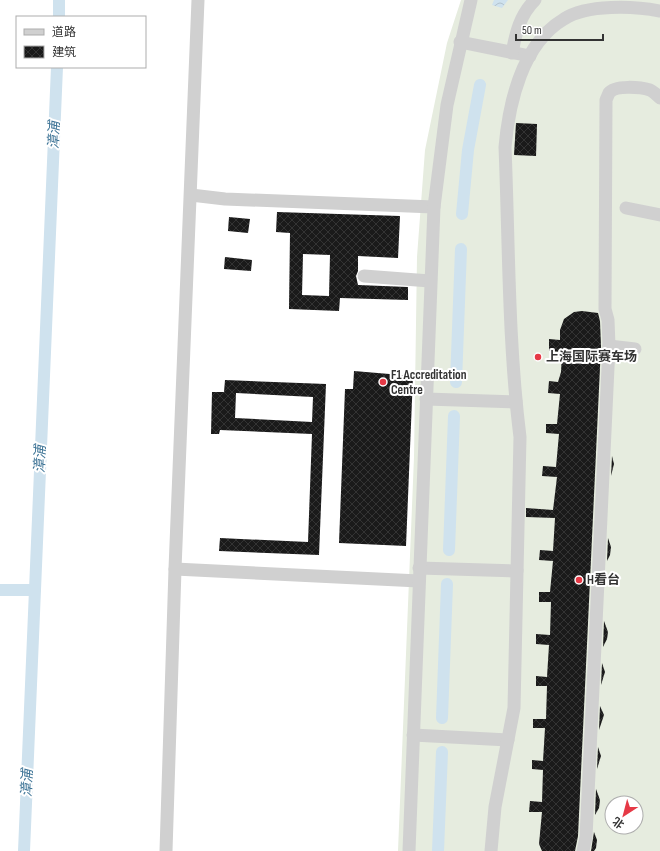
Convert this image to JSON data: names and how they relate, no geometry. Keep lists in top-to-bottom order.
{
  "water": ["漳浦"],
  "places": ["上海国际赛车场", "F1 Accreditation Centre", "H看台"],
  "legend": ["道路", "建筑"],
  "scale_bar": "50 m",
  "north": "bottom left"
}
